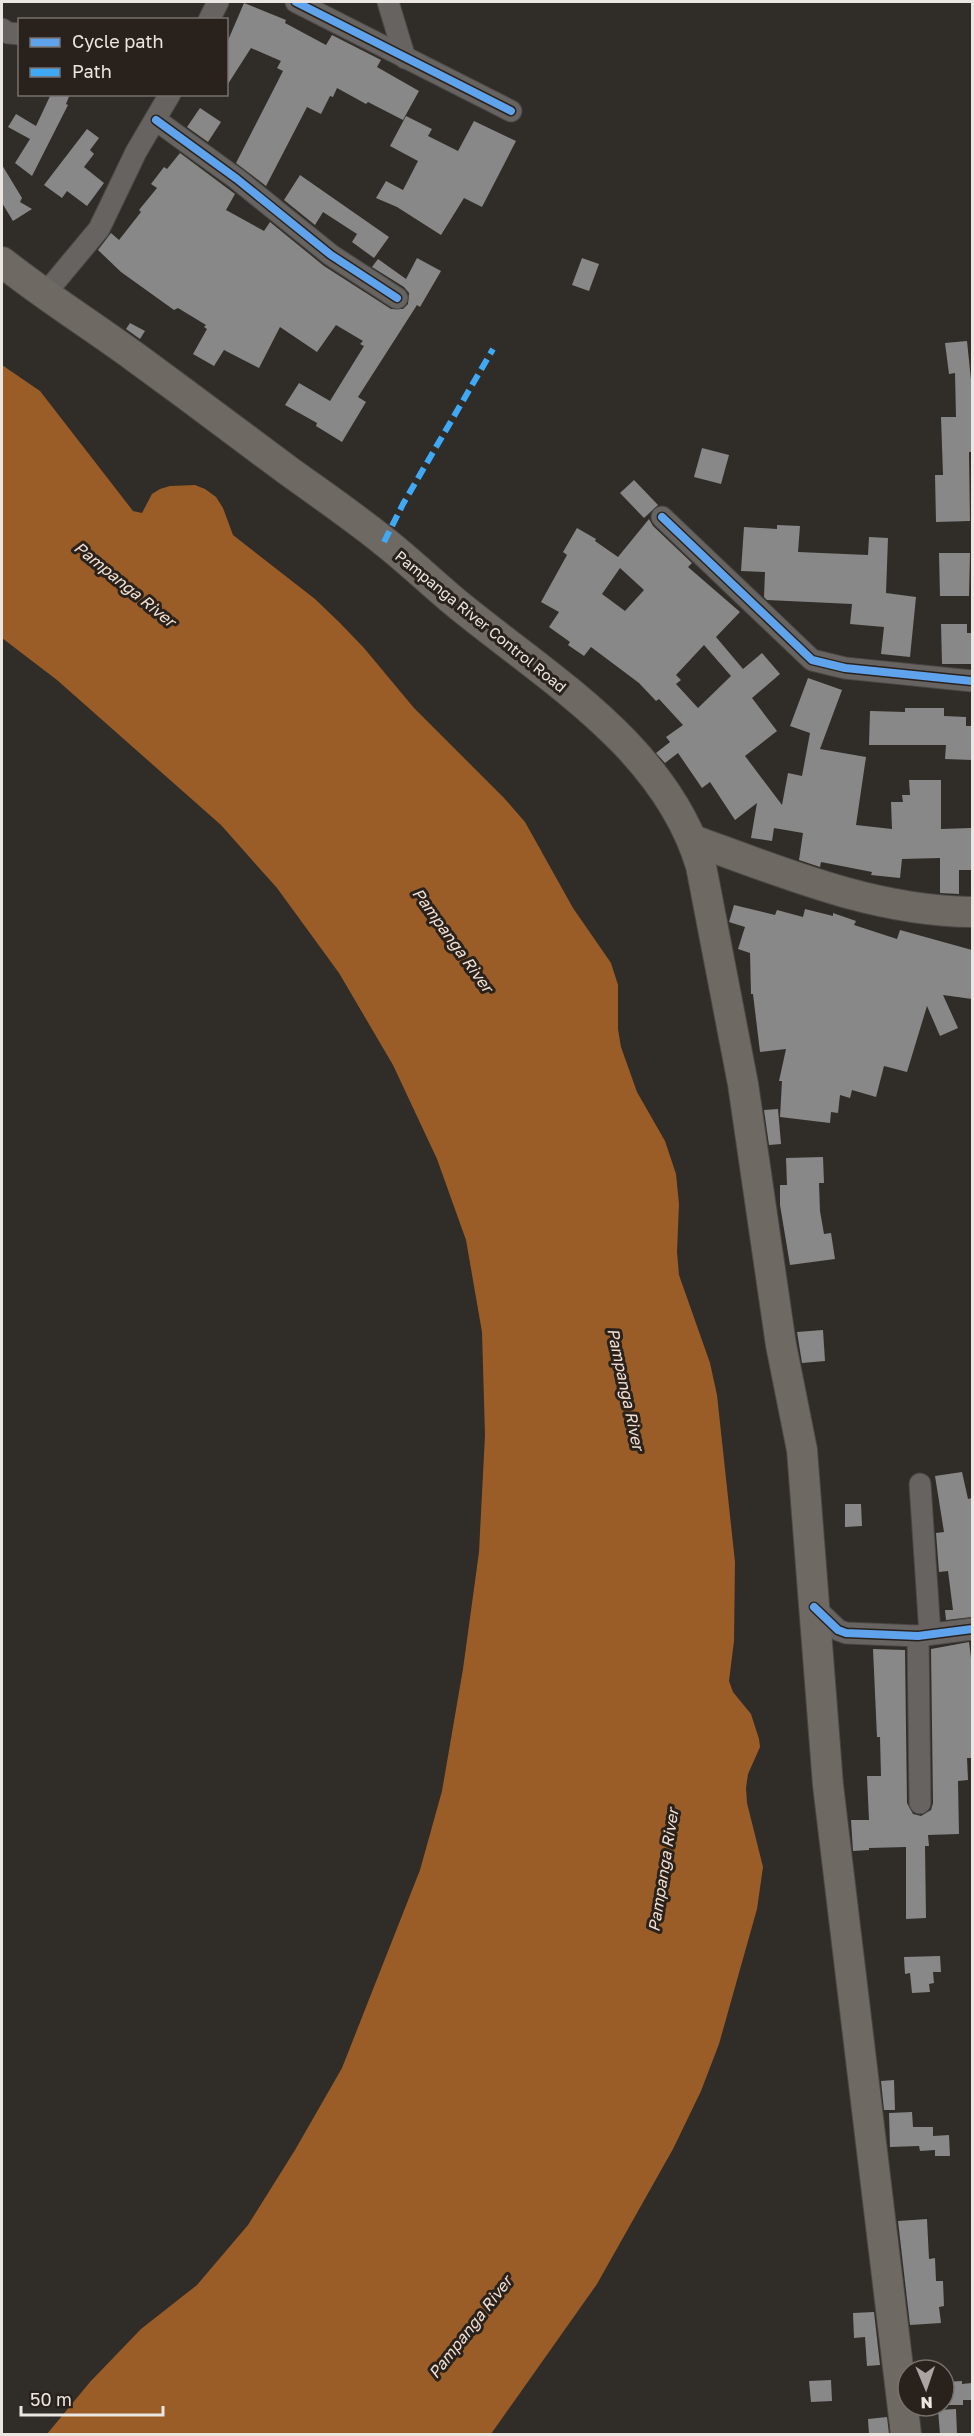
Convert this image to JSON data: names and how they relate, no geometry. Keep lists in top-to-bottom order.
{
  "streets": {
    "main road": ["Pampanga River Control Road"]
  },
  "water": ["Pampanga River"],
  "legend": ["Cycle path", "Path"],
  "scale_bar": "50 m",
  "north": "bottom"
}
